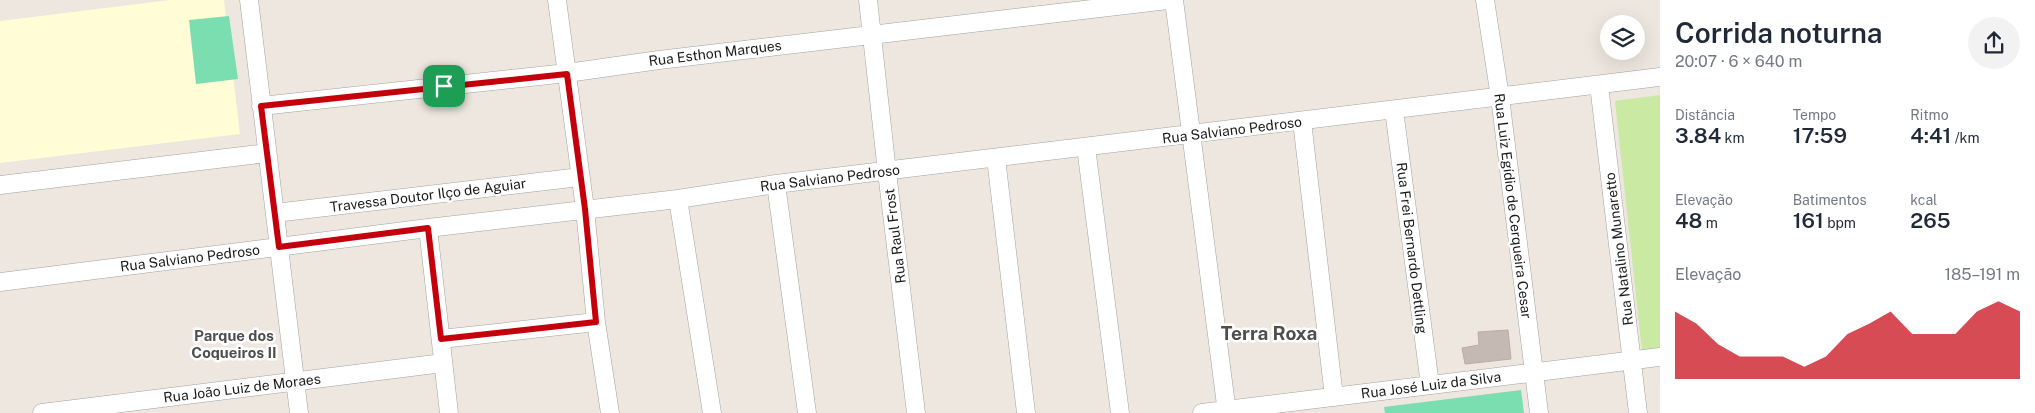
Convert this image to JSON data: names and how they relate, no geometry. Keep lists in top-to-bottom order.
{
  "streets": {
    "street": [
      "Rua Esthon Marques",
      "Rua Salviano Pedroso",
      "Travessa Doutor Ilço de Aguiar",
      "Rua Luiz Egídio de Cerqueira Cesar",
      "Rua Raul Frost",
      "Rua Frei Bernardo Dettling",
      "Rua Natalino Munaretto",
      "Rua José Luiz da Silva",
      "Rua João Luiz de Moraes"
    ]
  },
  "crossings": [
    ["Rua Esthon Marques", "Rua Raul Frost"],
    ["Rua Salviano Pedroso", "Rua Luiz Egídio de Cerqueira Cesar"],
    ["Rua Salviano Pedroso", "Rua Raul Frost"],
    ["Rua Salviano Pedroso", "Rua Frei Bernardo Dettling"],
    ["Rua Salviano Pedroso", "Rua Natalino Munaretto"],
    ["Rua Luiz Egídio de Cerqueira Cesar", "Rua José Luiz da Silva"],
    ["Rua Frei Bernardo Dettling", "Rua José Luiz da Silva"],
    ["Rua Natalino Munaretto", "Rua José Luiz da Silva"]
  ],
  "districts": ["Terra Roxa", "Parque dos Coqueiros II"],
  "page": {
    "heading": ["Corrida noturna", "20:07 · 6 × 640 m"],
    "stats": [
      ["Distância", "3.84 km"],
      ["Tempo", "17:59"],
      ["Ritmo", "4:41 /km"],
      ["Elevação", "48 m"],
      ["Batimentos", "161 bpm"],
      ["kcal", "265"]
    ],
    "chart": ["Elevação", "185–191 m"]
  }
}
